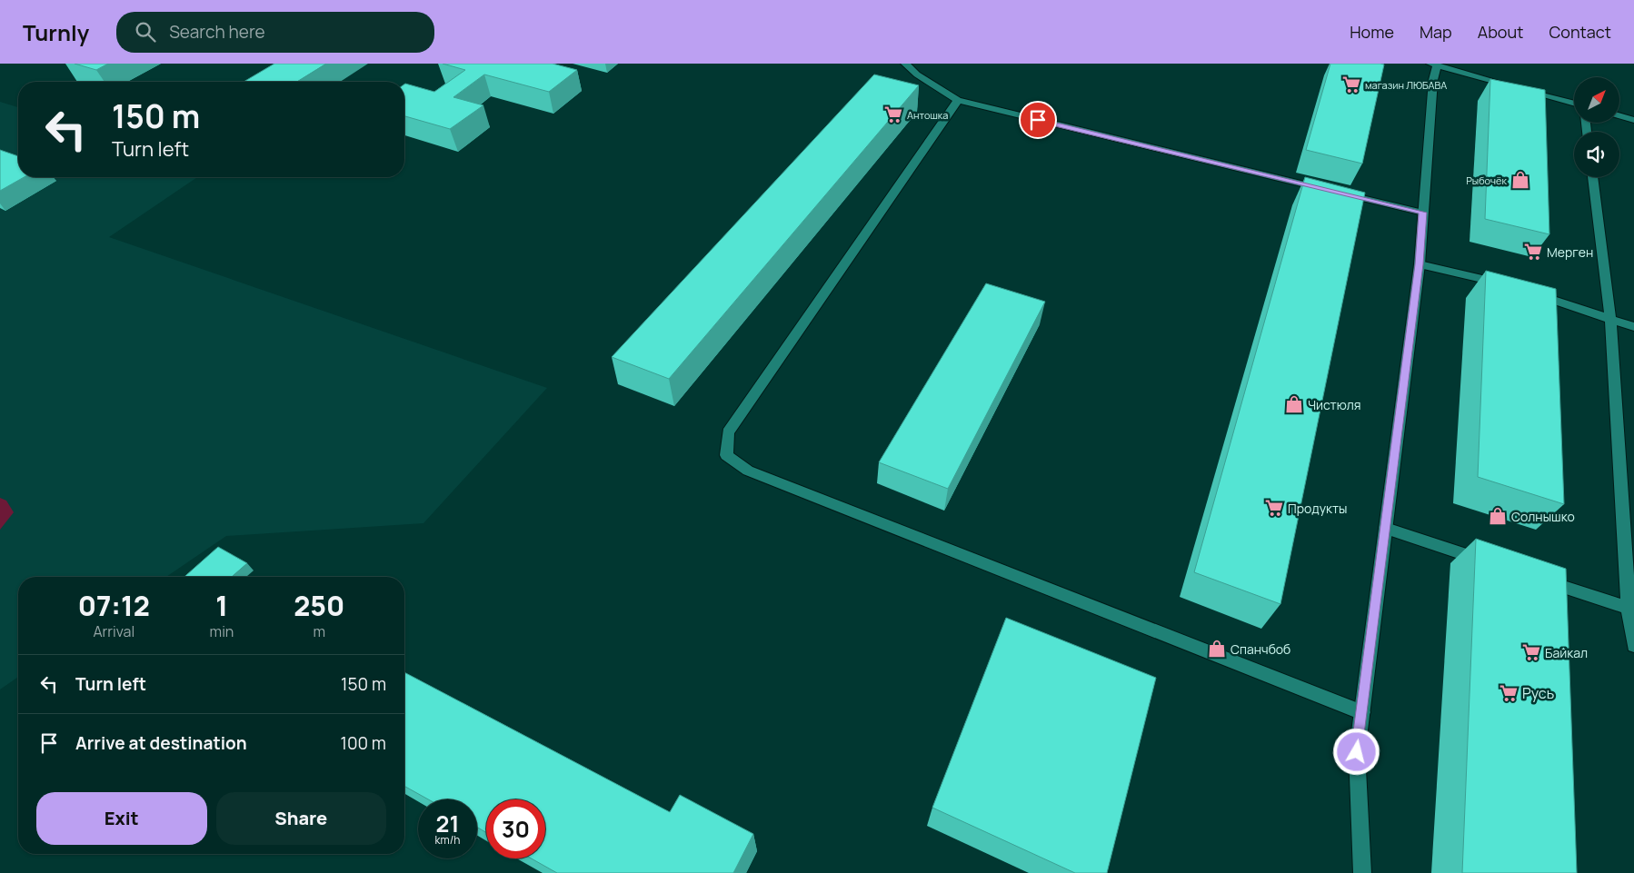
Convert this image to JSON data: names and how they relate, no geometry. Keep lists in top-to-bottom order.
{
  "places": {
    "supermarket": [
      "магазин ЛЮБАВА",
      "Антошка",
      "Мерген",
      "Продукты",
      "Байкал",
      "Русь"
    ],
    "shop": [
      "Рыбочёк",
      "Чистюля",
      "Солнышко",
      "Спанчбоб"
    ]
  },
  "north": "top right",
  "page": {
    "header": "Turnly",
    "search": "Search here",
    "nav": [
      "Home",
      "Map",
      "About",
      "Contact"
    ],
    "turn": ["150 m", "Turn left"],
    "eta": [
      "07:12",
      "Arrival",
      "1",
      "min",
      "250",
      "m"
    ],
    "list": [
      {
        "name": "Turn left",
        "value": "150 m"
      },
      {
        "name": "Arrive at destination",
        "value": "100 m"
      }
    ],
    "buttons": ["Exit", "Share"],
    "speed": "21 km/h",
    "limit": "30"
  }
}
